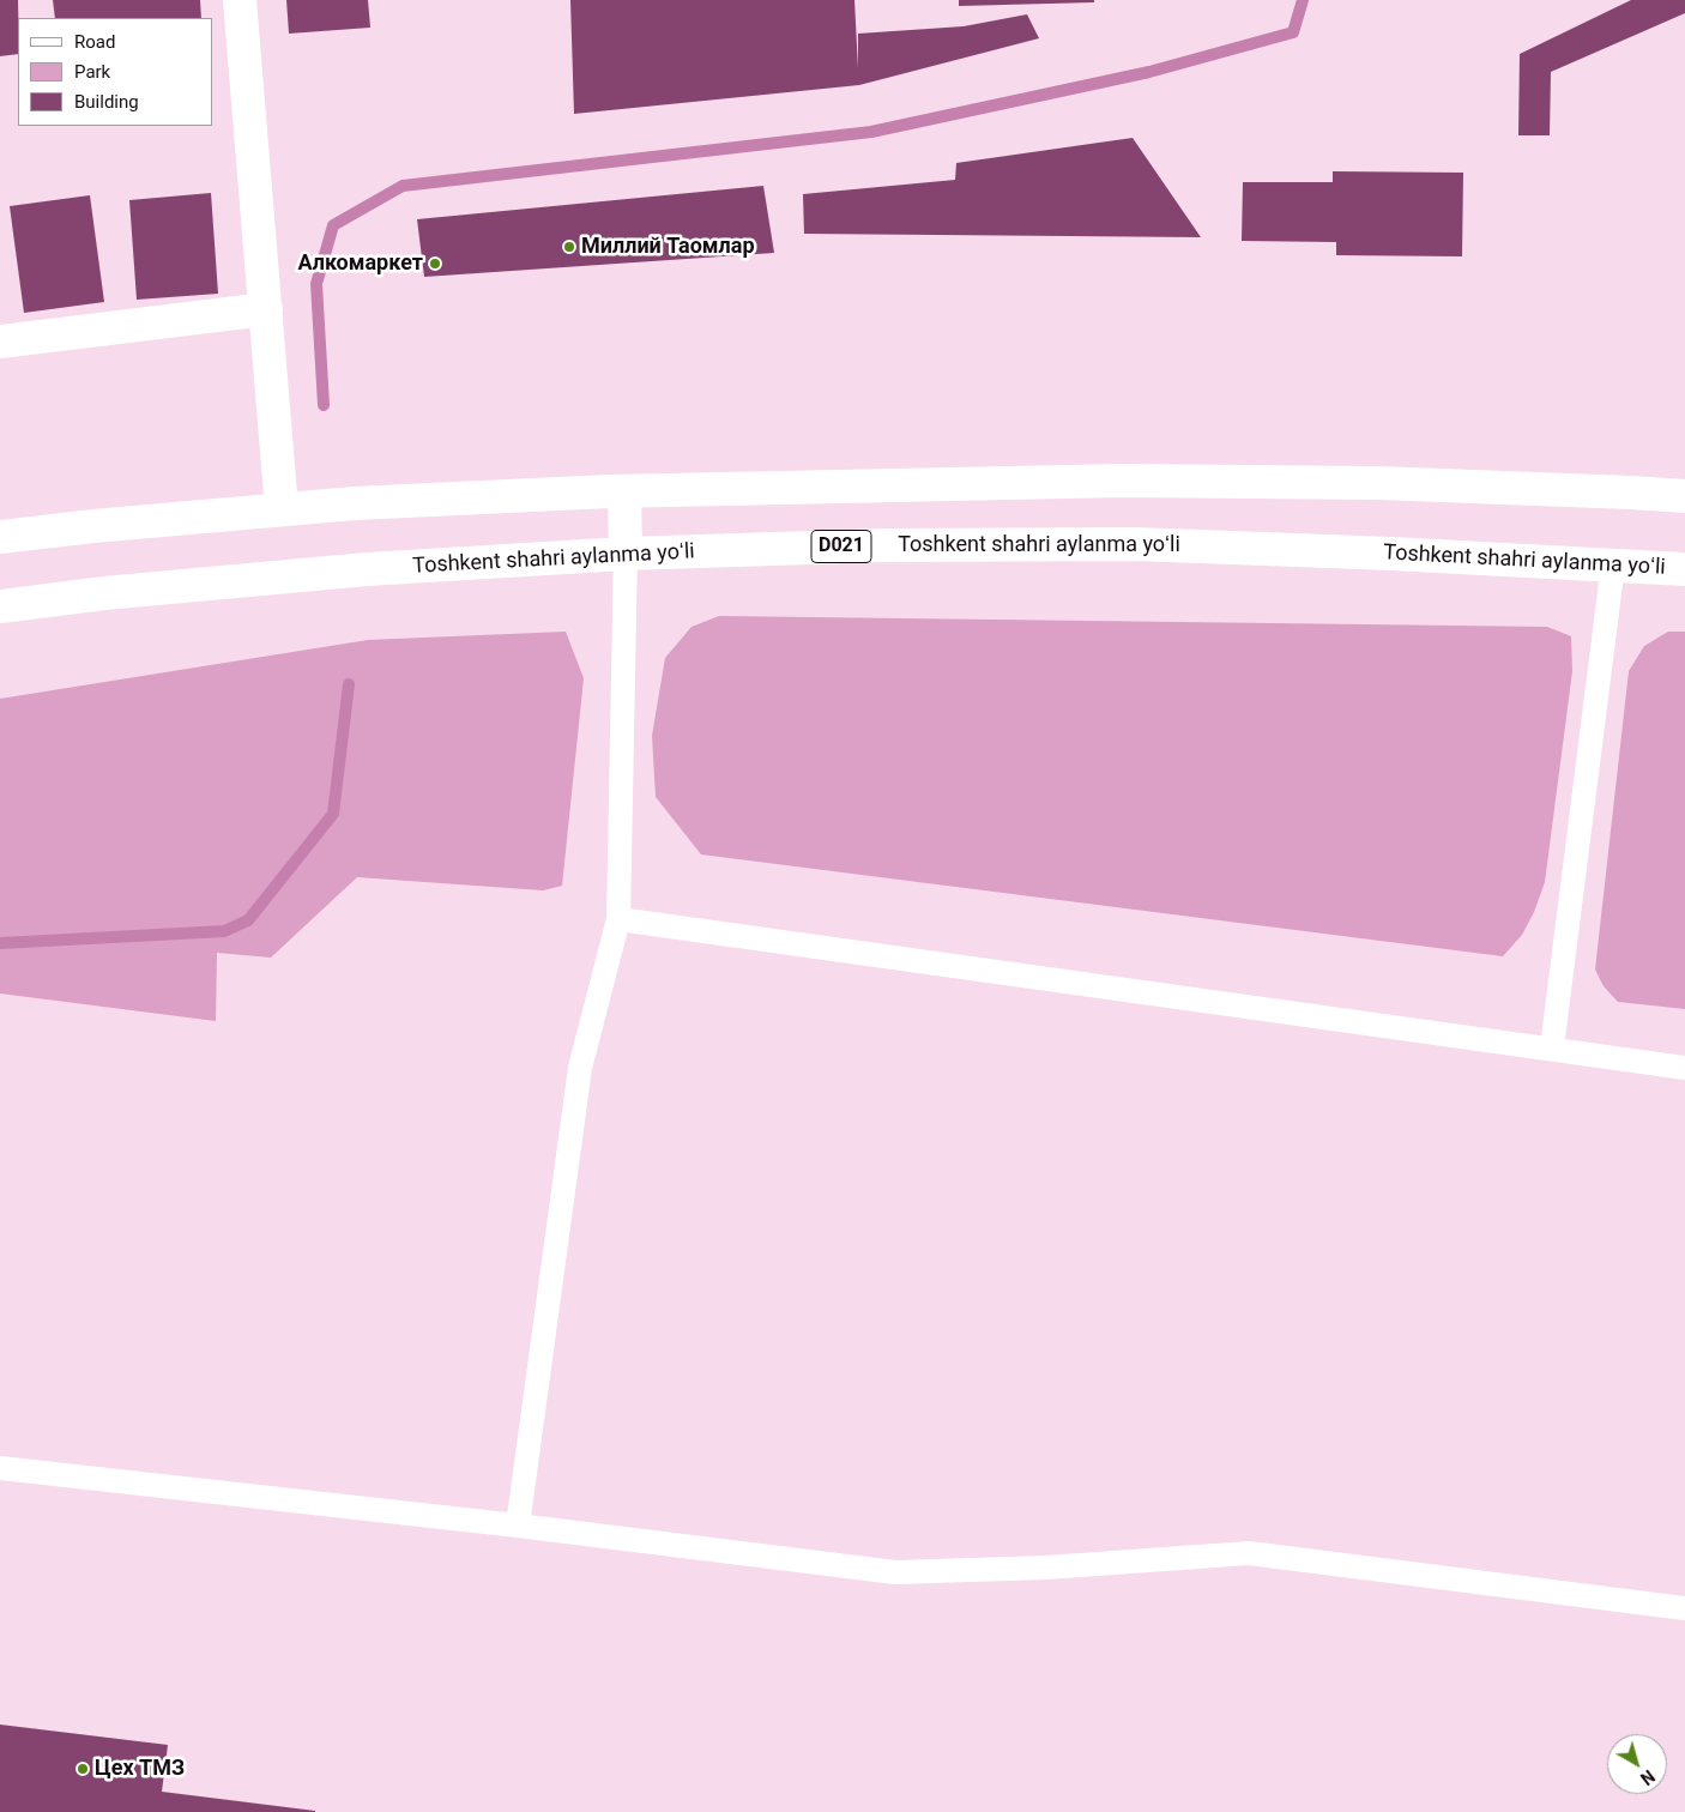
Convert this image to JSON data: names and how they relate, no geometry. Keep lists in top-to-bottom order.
{
  "streets": {
    "main road": ["Toshkent shahri aylanma yoʻli", "D021"]
  },
  "places": ["Миллий Таомлар", "Алкомаркет", "Цех ТМЗ"],
  "legend": ["Road", "Park", "Building"],
  "north": "bottom right"
}
